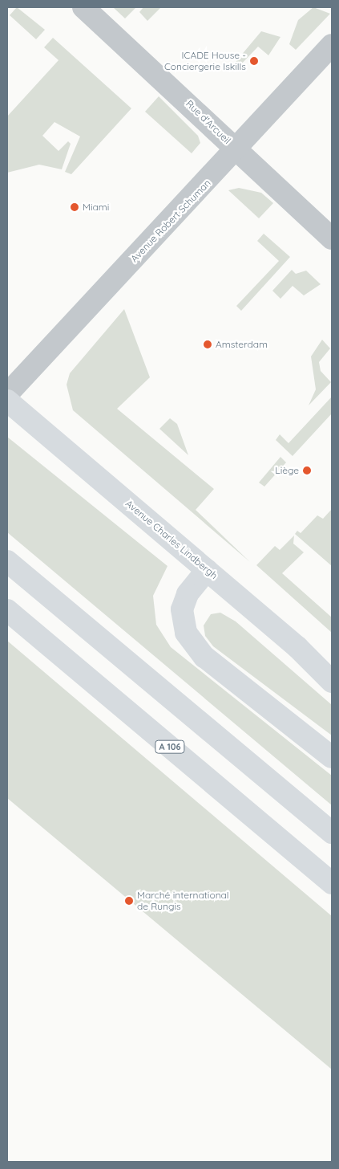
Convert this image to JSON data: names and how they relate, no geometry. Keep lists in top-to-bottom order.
{
  "streets": {
    "main road": ["Avenue Charles Lindbergh", "A 106"],
    "street": ["Rue d'Arcueil", "Avenue Robert Schuman"]
  },
  "crossings": [
    ["Rue d'Arcueil", "Avenue Robert Schuman"]
  ],
  "places": [
    "ICADE House - Conciergerie Iskills",
    "Miami",
    "Amsterdam",
    "Liège",
    "Marché international de Rungis"
  ]
}
